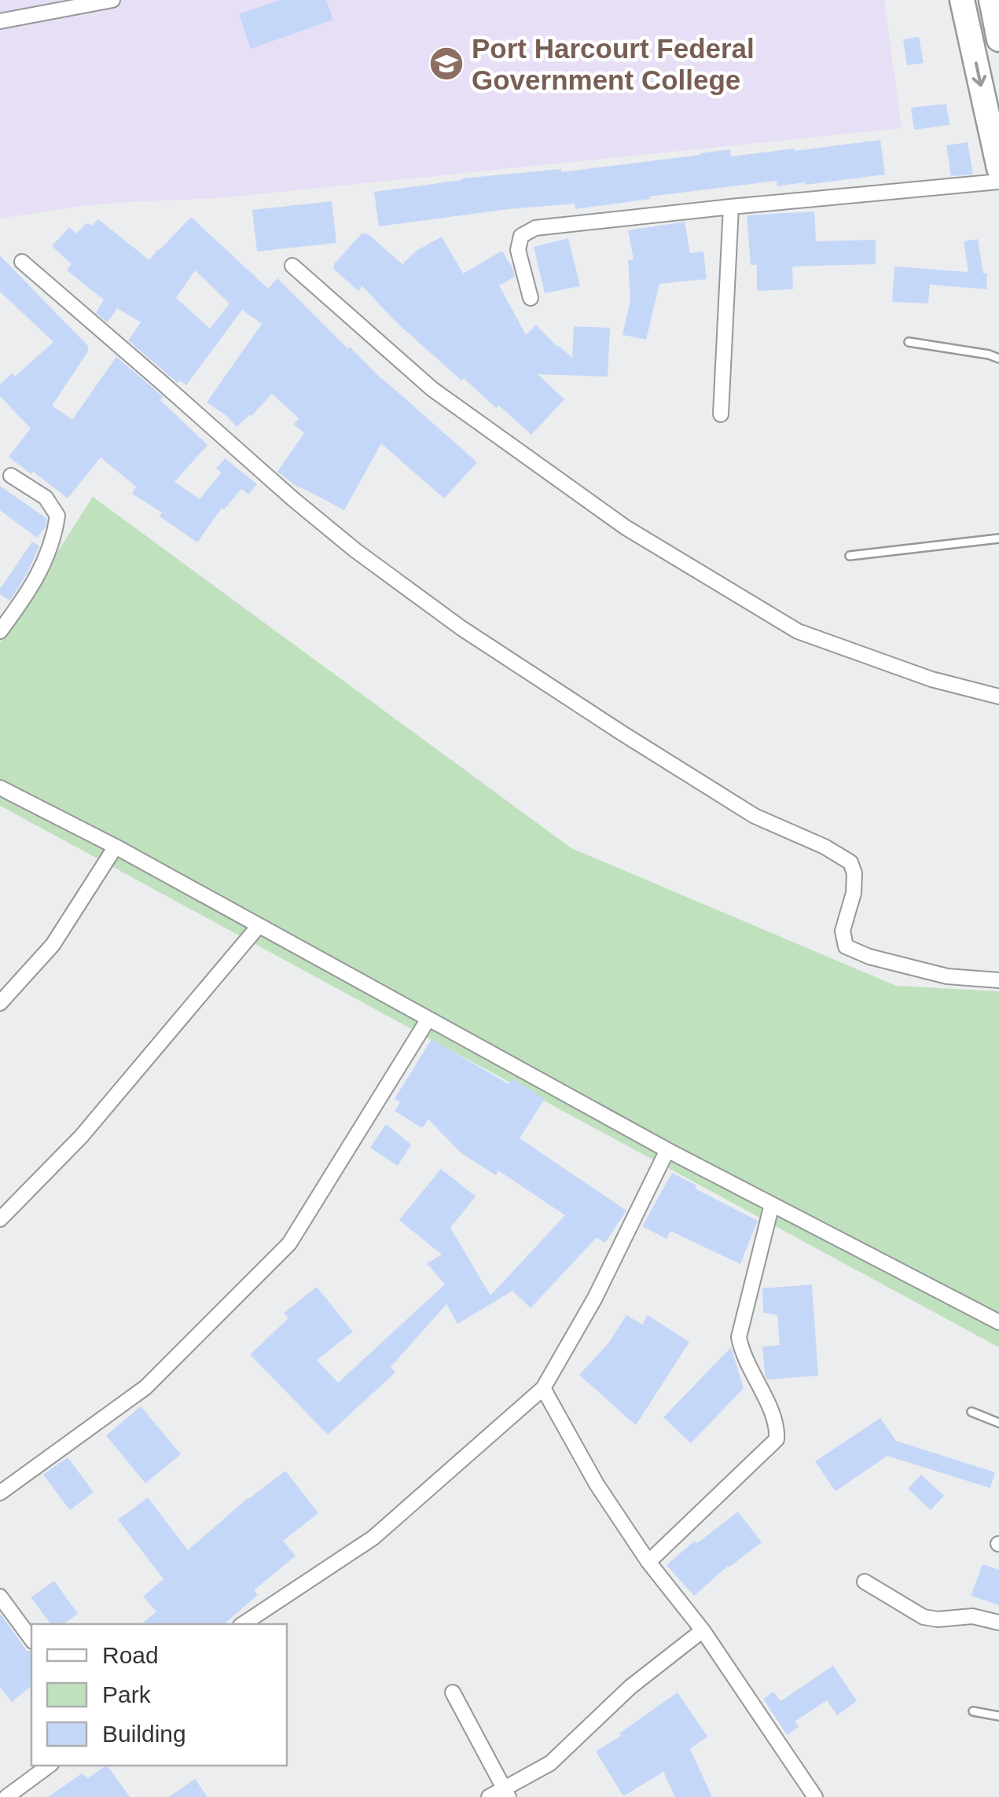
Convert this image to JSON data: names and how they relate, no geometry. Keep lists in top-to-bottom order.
{
  "places": {
    "school or university": ["Port Harcourt Federal Government College"]
  },
  "legend": ["Road", "Park", "Building"]
}
